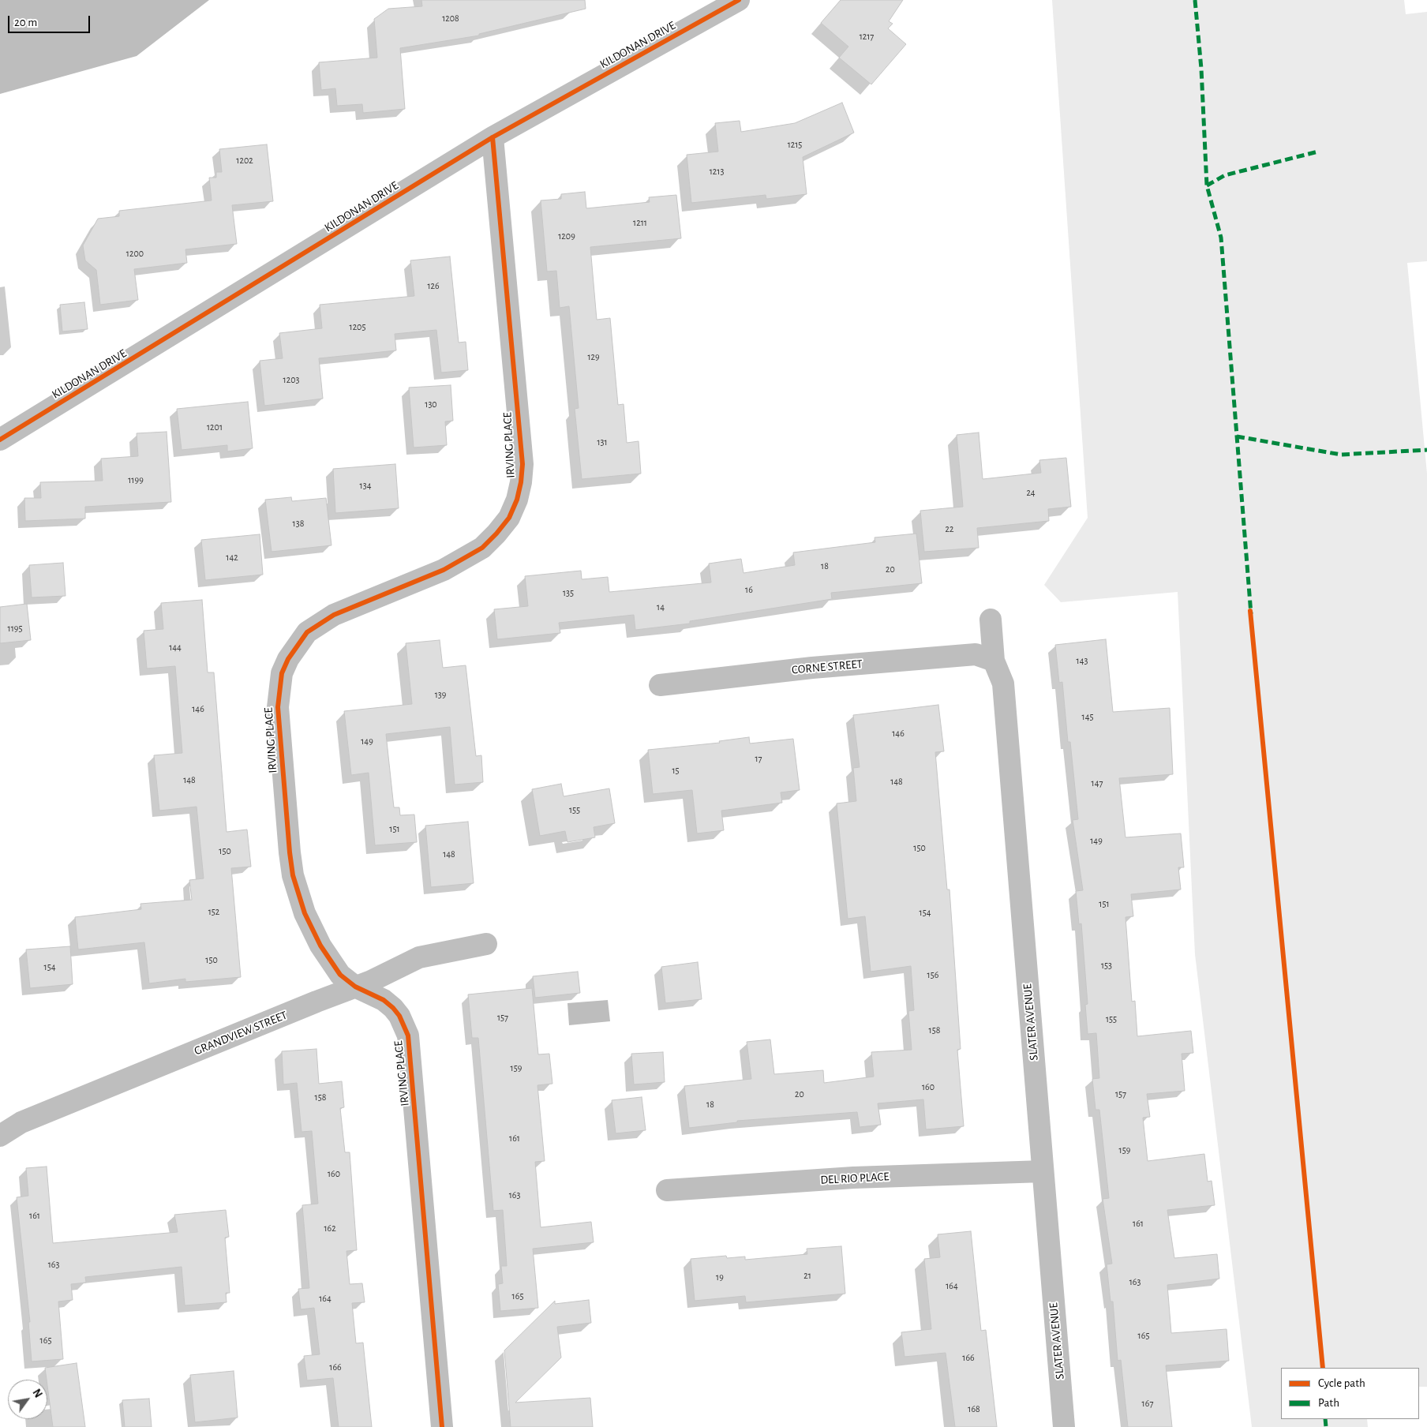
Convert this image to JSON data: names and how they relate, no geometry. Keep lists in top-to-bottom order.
{
  "streets": {
    "street": [
      "KILDONAN DRIVE",
      "IRVING PLACE",
      "CORNE STREET",
      "SLATER AVENUE",
      "GRANDVIEW STREET",
      "DEL RIO PLACE"
    ]
  },
  "crossings": [
    ["KILDONAN DRIVE", "IRVING PLACE"],
    ["IRVING PLACE", "GRANDVIEW STREET"],
    ["CORNE STREET", "SLATER AVENUE"],
    ["SLATER AVENUE", "DEL RIO PLACE"]
  ],
  "house_numbers": [
    "1208",
    "1217",
    "1215",
    "1202",
    "1213",
    "1211",
    "1209",
    "1200",
    "126",
    "1205",
    "129",
    "1203",
    "130",
    "1201",
    "131",
    "1199",
    "134",
    "24",
    "138",
    "22",
    "142",
    "18",
    "20",
    "16",
    "135",
    "14",
    "1195",
    "144",
    "143",
    "139",
    "146",
    "145",
    "146",
    "149",
    "17",
    "15",
    "148",
    "148",
    "147",
    "155",
    "151",
    "149",
    "150",
    "150",
    "148",
    "151",
    "152",
    "154",
    "150",
    "153",
    "154",
    "156",
    "157",
    "155",
    "158",
    "159",
    "160",
    "20",
    "157",
    "158",
    "18",
    "161",
    "159",
    "160",
    "163",
    "161",
    "161",
    "162",
    "163",
    "21",
    "19",
    "163",
    "164",
    "165",
    "164",
    "165",
    "165",
    "166",
    "166",
    "167",
    "168"
  ],
  "legend": ["Cycle path", "Path"],
  "scale_bar": "20 m",
  "north": "top right"
}
